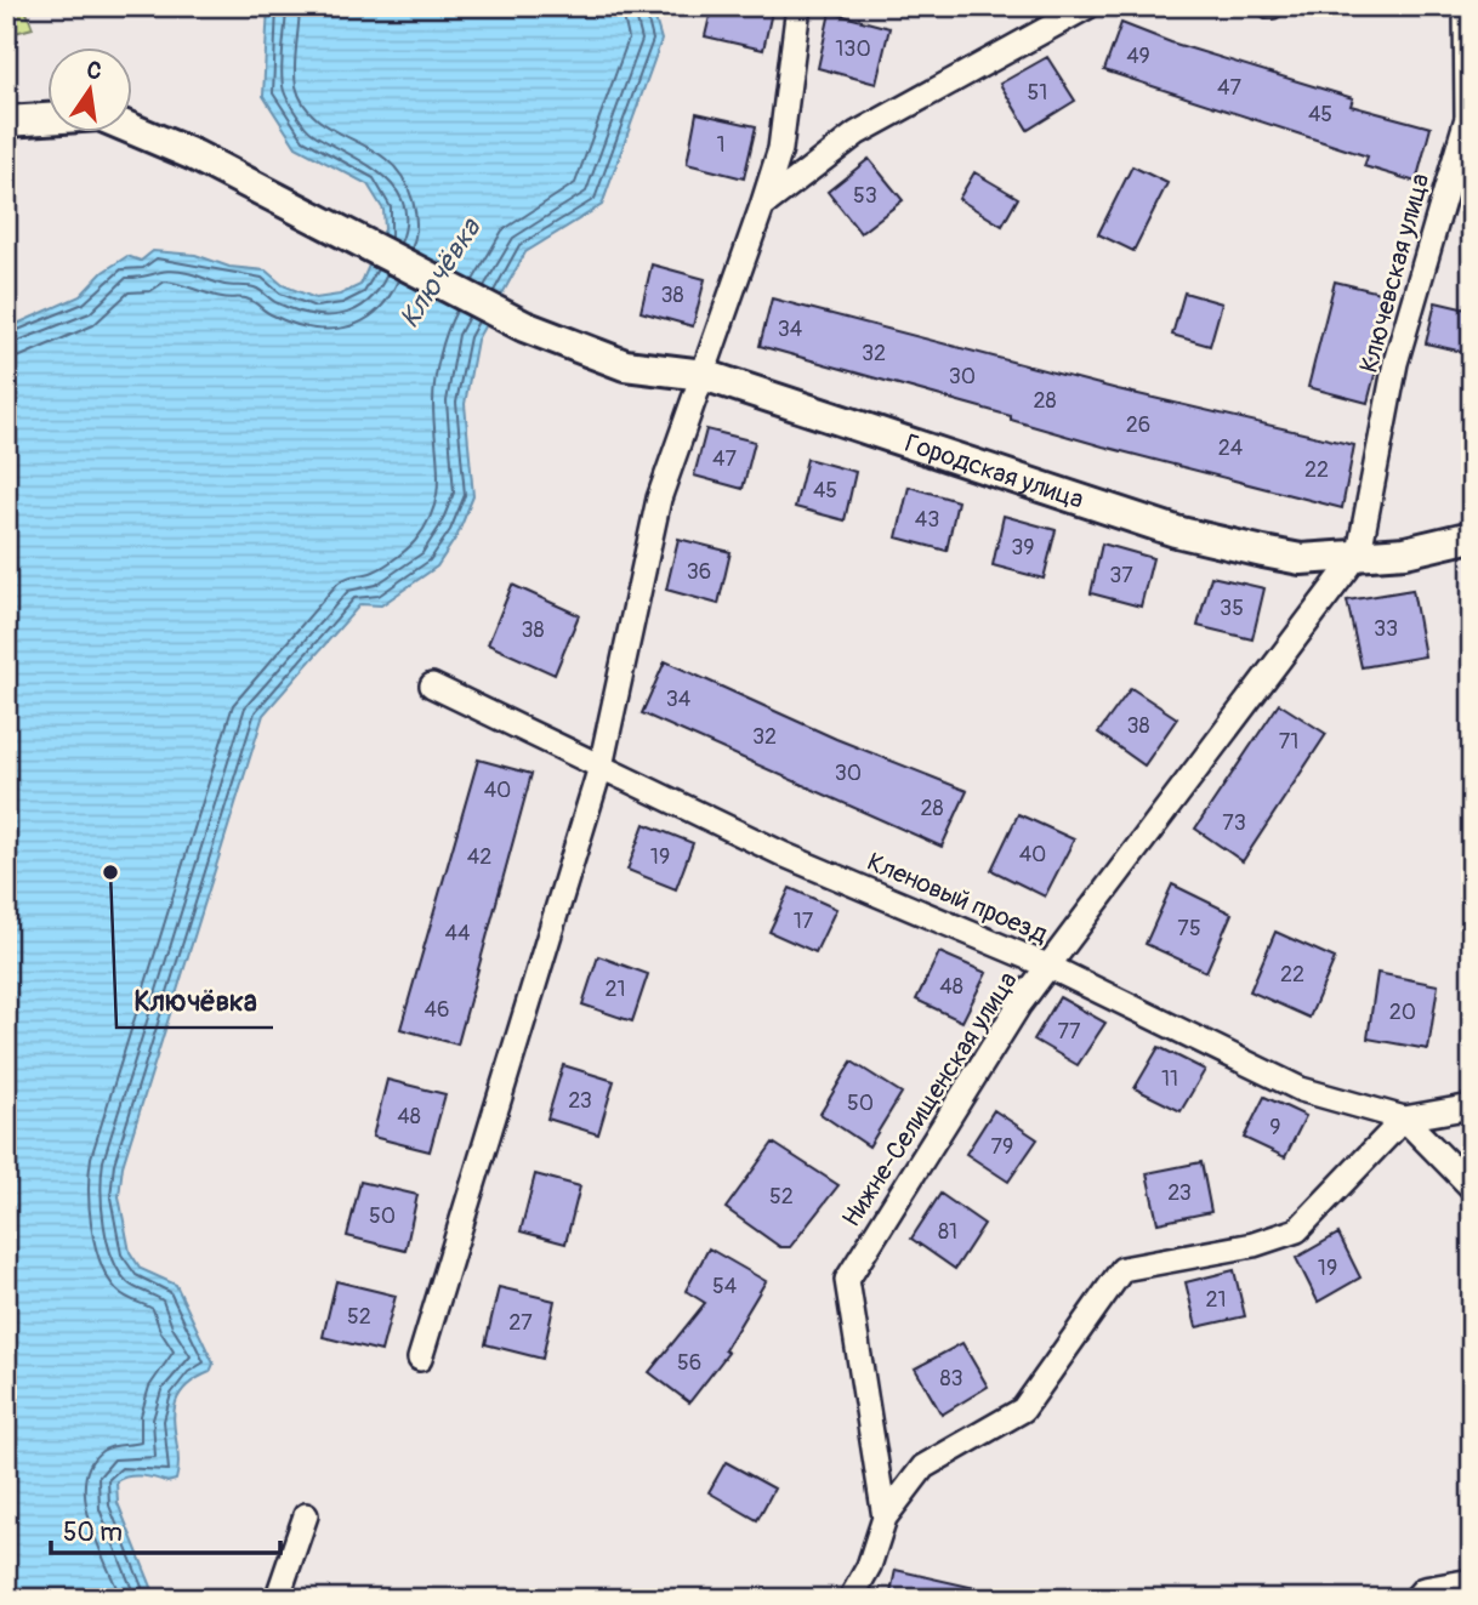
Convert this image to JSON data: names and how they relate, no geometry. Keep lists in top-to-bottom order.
{
  "streets": {
    "street": [
      "Ключевская улица",
      "Городская улица",
      "Кленовый проезд",
      "Нижне-Селищенская улица"
    ]
  },
  "crossings": [
    ["Ключевская улица", "Городская улица"],
    ["Ключевская улица", "Нижне-Селищенская улица"],
    ["Городская улица", "Нижне-Селищенская улица"],
    ["Кленовый проезд", "Нижне-Селищенская улица"]
  ],
  "water": ["Ключёвка"],
  "places": ["Ключёвка"],
  "house_numbers": [
    "130",
    "49",
    "47",
    "51",
    "45",
    "1",
    "53",
    "38",
    "34",
    "32",
    "30",
    "28",
    "26",
    "24",
    "47",
    "22",
    "45",
    "43",
    "39",
    "36",
    "37",
    "35",
    "33",
    "38",
    "34",
    "38",
    "32",
    "71",
    "30",
    "40",
    "28",
    "73",
    "40",
    "42",
    "19",
    "17",
    "75",
    "44",
    "22",
    "48",
    "21",
    "46",
    "20",
    "77",
    "11",
    "23",
    "50",
    "48",
    "9",
    "79",
    "23",
    "52",
    "50",
    "81",
    "19",
    "54",
    "21",
    "52",
    "27",
    "56",
    "83"
  ],
  "scale_bar": "50 m",
  "north": "top"
}
